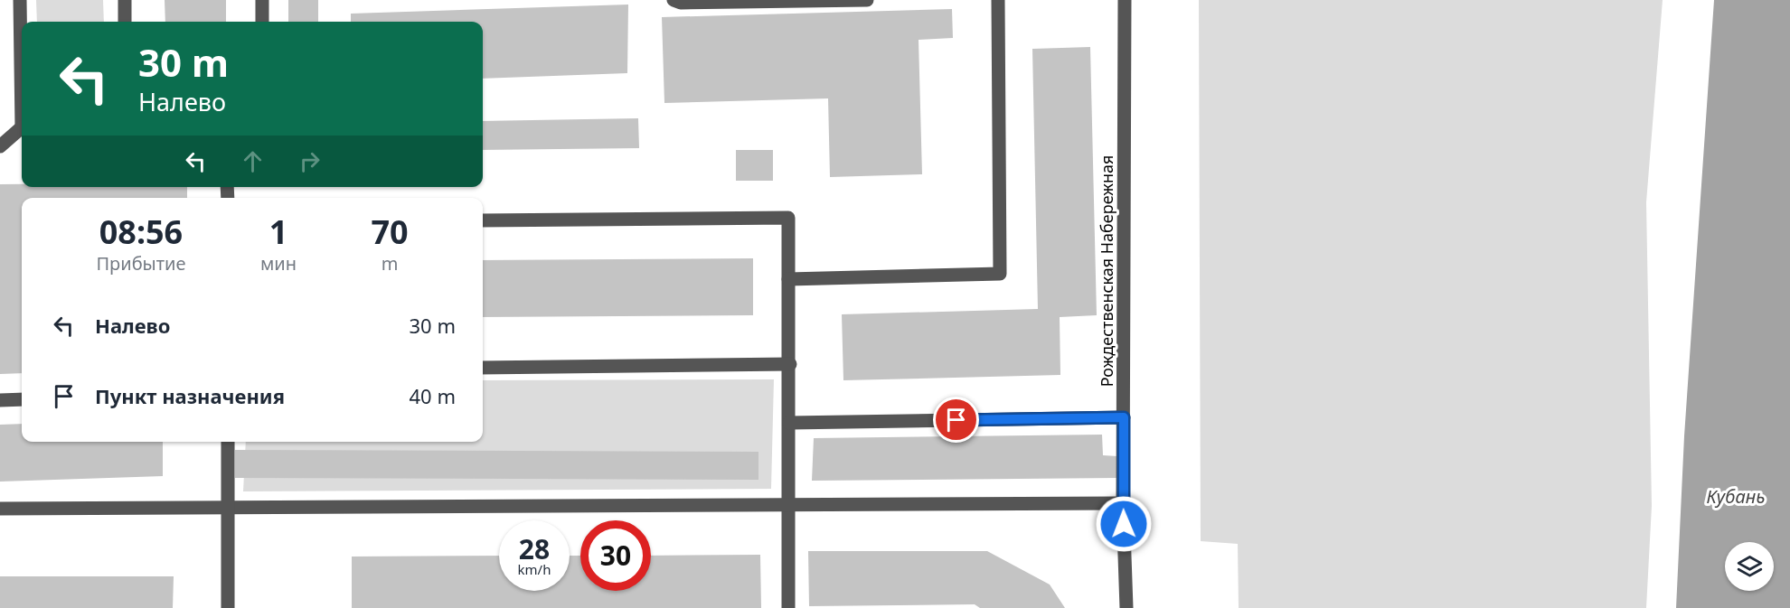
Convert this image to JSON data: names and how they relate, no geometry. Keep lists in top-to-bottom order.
{
  "streets": {
    "street": ["Рождественская Набережная"]
  },
  "water": ["Кубань"],
  "page": {
    "turn": ["30 m", "Налево"],
    "eta": [
      "08:56",
      "Прибытие",
      "1",
      "мин",
      "70",
      "m"
    ],
    "list": [
      {
        "name": "Налево",
        "value": "30 m"
      },
      {
        "name": "Пункт назначения",
        "value": "40 m"
      }
    ],
    "speed": "28 km/h",
    "limit": "30"
  }
}
